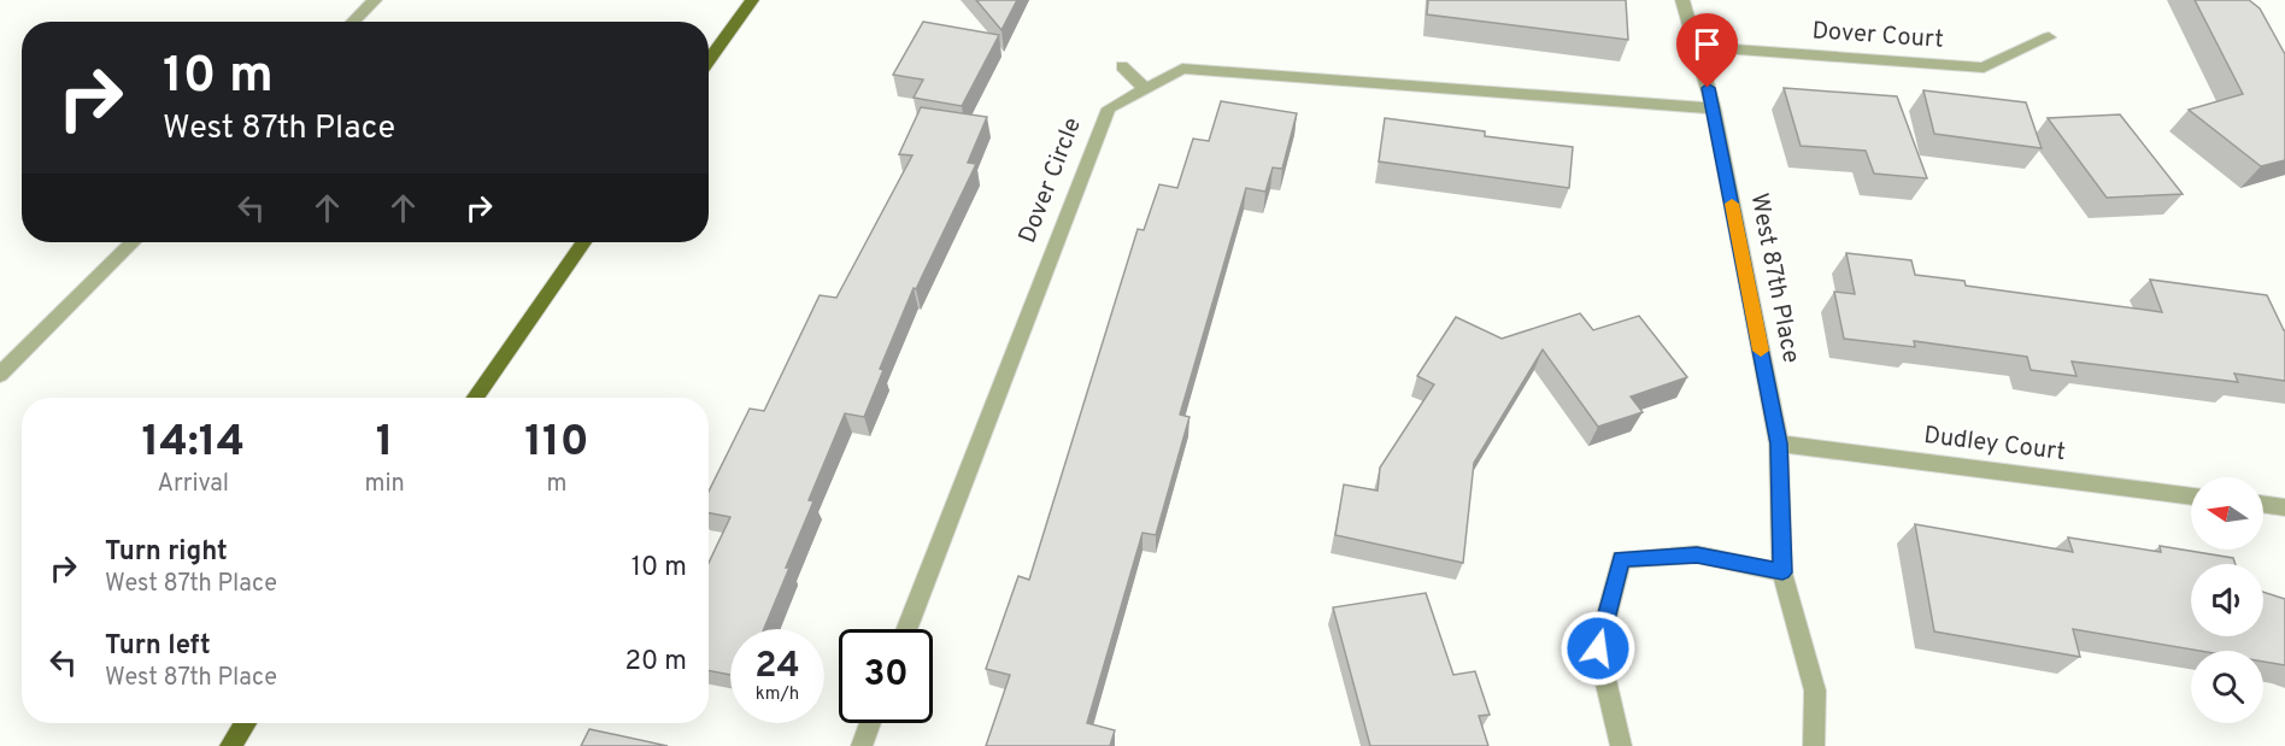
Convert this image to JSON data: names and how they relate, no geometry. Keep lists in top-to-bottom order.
{
  "streets": {
    "street": [
      "Dover Court",
      "Dover Circle",
      "West 87th Place",
      "Dudley Court"
    ]
  },
  "crossings": [
    ["Dover Court", "West 87th Place"],
    ["Dover Circle", "West 87th Place"],
    ["West 87th Place", "Dudley Court"]
  ],
  "north": "left",
  "page": {
    "turn": ["10 m", "West 87th Place"],
    "eta": [
      "14:14",
      "Arrival",
      "1",
      "min",
      "110",
      "m"
    ],
    "list": [
      {
        "name": "Turn right",
        "note": "West 87th Place",
        "value": "10 m"
      },
      {
        "name": "Turn left",
        "note": "West 87th Place",
        "value": "20 m"
      }
    ],
    "speed": "24 km/h",
    "limit": "30"
  }
}
